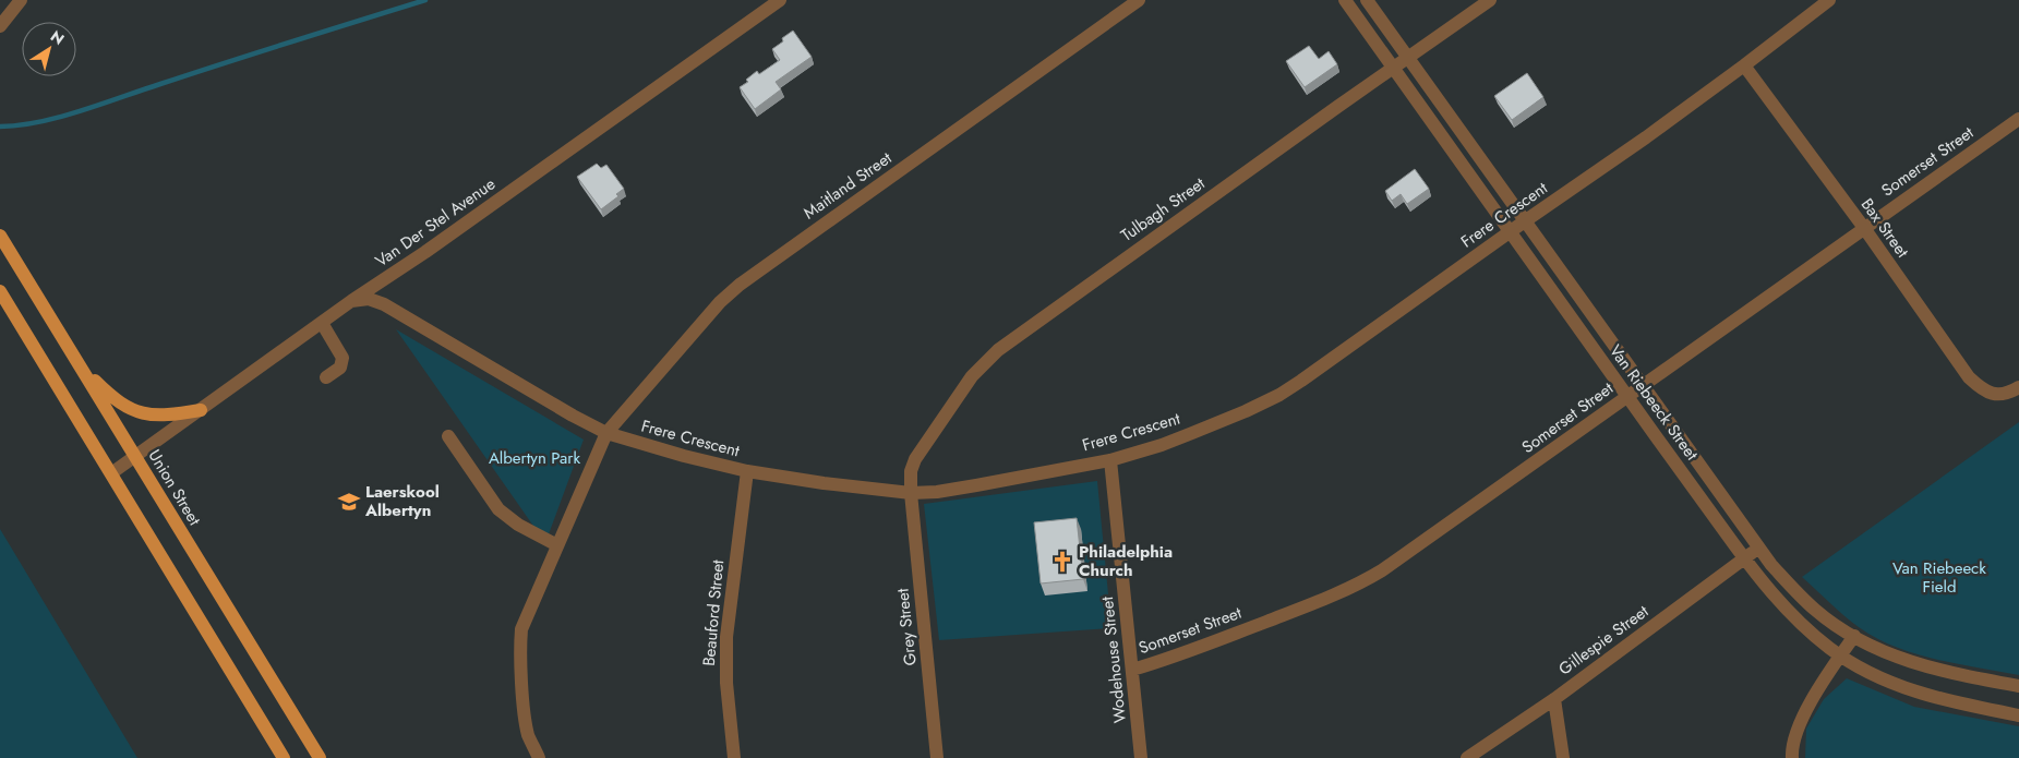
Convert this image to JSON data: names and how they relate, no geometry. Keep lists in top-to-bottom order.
{
  "streets": {
    "main road": ["Union Street"],
    "street": [
      "Somerset Street",
      "Maitland Street",
      "Tulbagh Street",
      "Frere Crescent",
      "Van Der Stel Avenue",
      "Bax Street",
      "Van Riebeeck Street",
      "Beauford Street",
      "Grey Street",
      "Gillespie Street",
      "Wodehouse Street"
    ]
  },
  "crossings": [
    ["Somerset Street", "Bax Street"],
    ["Somerset Street", "Van Riebeeck Street"],
    ["Somerset Street", "Wodehouse Street"],
    ["Maitland Street", "Frere Crescent"],
    ["Tulbagh Street", "Frere Crescent"],
    ["Tulbagh Street", "Van Riebeeck Street"],
    ["Tulbagh Street", "Grey Street"],
    ["Frere Crescent", "Van Der Stel Avenue"],
    ["Frere Crescent", "Bax Street"],
    ["Frere Crescent", "Van Riebeeck Street"],
    ["Frere Crescent", "Beauford Street"],
    ["Frere Crescent", "Grey Street"],
    ["Frere Crescent", "Wodehouse Street"],
    ["Van Der Stel Avenue", "Union Street"],
    ["Van Riebeeck Street", "Gillespie Street"]
  ],
  "parks": ["Albertyn Park", "Van Riebeeck Field"],
  "places": {
    "school or university": ["Laerskool Albertyn"],
    "church": ["Philadelphia Church"]
  },
  "north": "top right"
}
